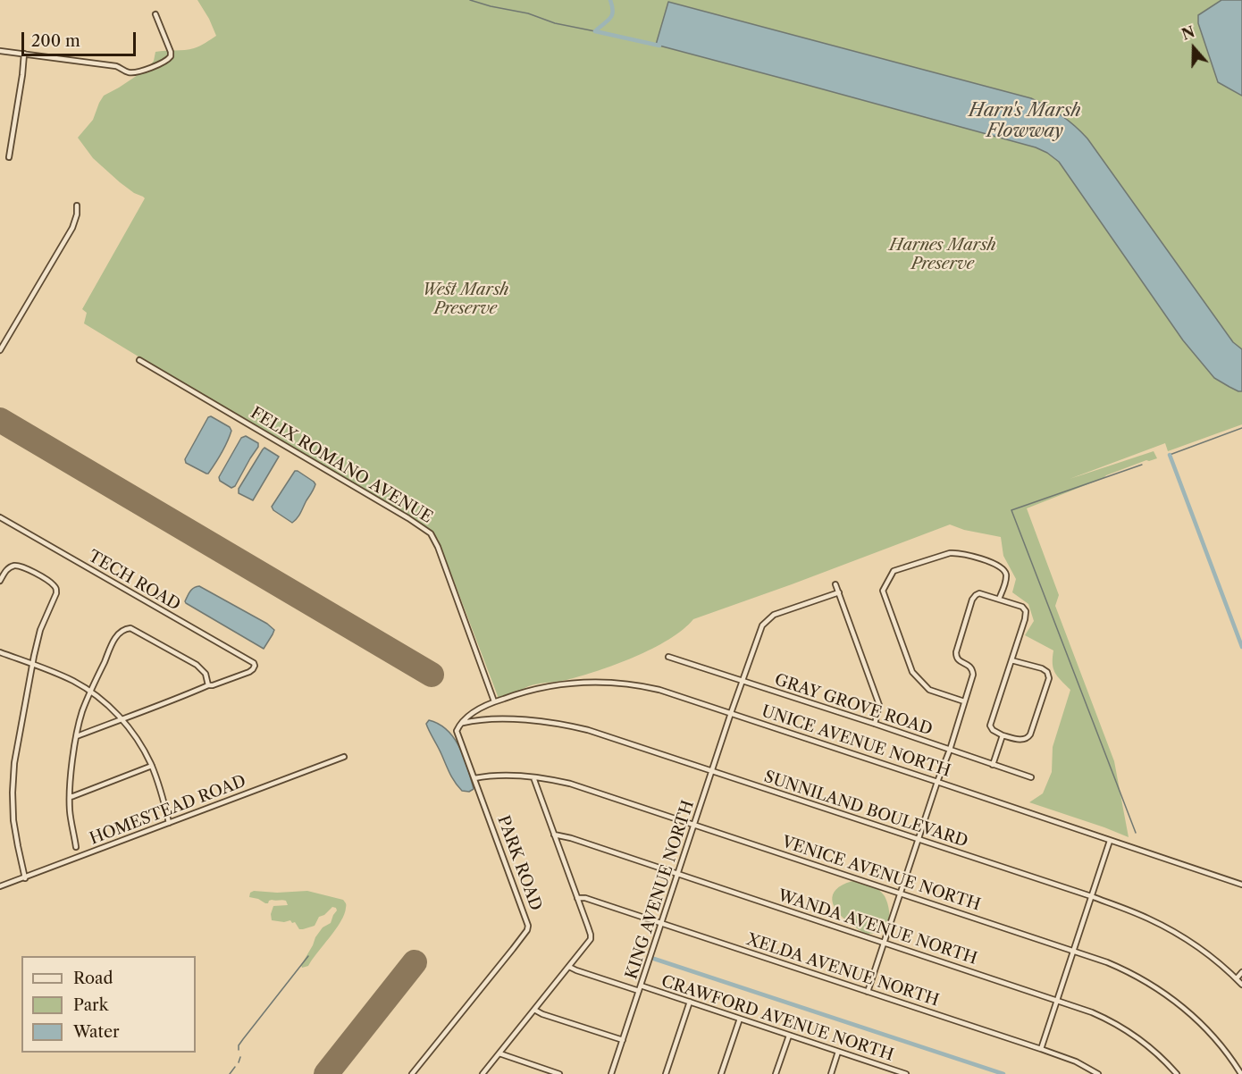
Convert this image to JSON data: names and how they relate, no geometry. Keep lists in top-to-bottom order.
{
  "streets": {
    "street": [
      "FELIX ROMANO AVENUE",
      "TECH ROAD",
      "GRAY GROVE ROAD",
      "UNICE AVENUE NORTH",
      "SUNNILAND BOULEVARD",
      "HOMESTEAD ROAD",
      "PARK ROAD",
      "VENICE AVENUE NORTH",
      "KING AVENUE NORTH",
      "WANDA AVENUE NORTH",
      "XELDA AVENUE NORTH",
      "CRAWFORD AVENUE NORTH"
    ]
  },
  "crossings": [
    ["FELIX ROMANO AVENUE", "UNICE AVENUE NORTH"],
    ["GRAY GROVE ROAD", "KING AVENUE NORTH"],
    ["UNICE AVENUE NORTH", "SUNNILAND BOULEVARD"],
    ["UNICE AVENUE NORTH", "PARK ROAD"],
    ["UNICE AVENUE NORTH", "KING AVENUE NORTH"],
    ["SUNNILAND BOULEVARD", "PARK ROAD"],
    ["SUNNILAND BOULEVARD", "KING AVENUE NORTH"],
    ["PARK ROAD", "VENICE AVENUE NORTH"],
    ["VENICE AVENUE NORTH", "KING AVENUE NORTH"],
    ["KING AVENUE NORTH", "WANDA AVENUE NORTH"],
    ["KING AVENUE NORTH", "XELDA AVENUE NORTH"],
    ["KING AVENUE NORTH", "CRAWFORD AVENUE NORTH"]
  ],
  "water": ["Harn's Marsh Flowway"],
  "parks": ["Harnes Marsh Preserve", "West Marsh Preserve"],
  "legend": ["Road", "Park", "Water"],
  "scale_bar": "200 m",
  "north": "top"
}
